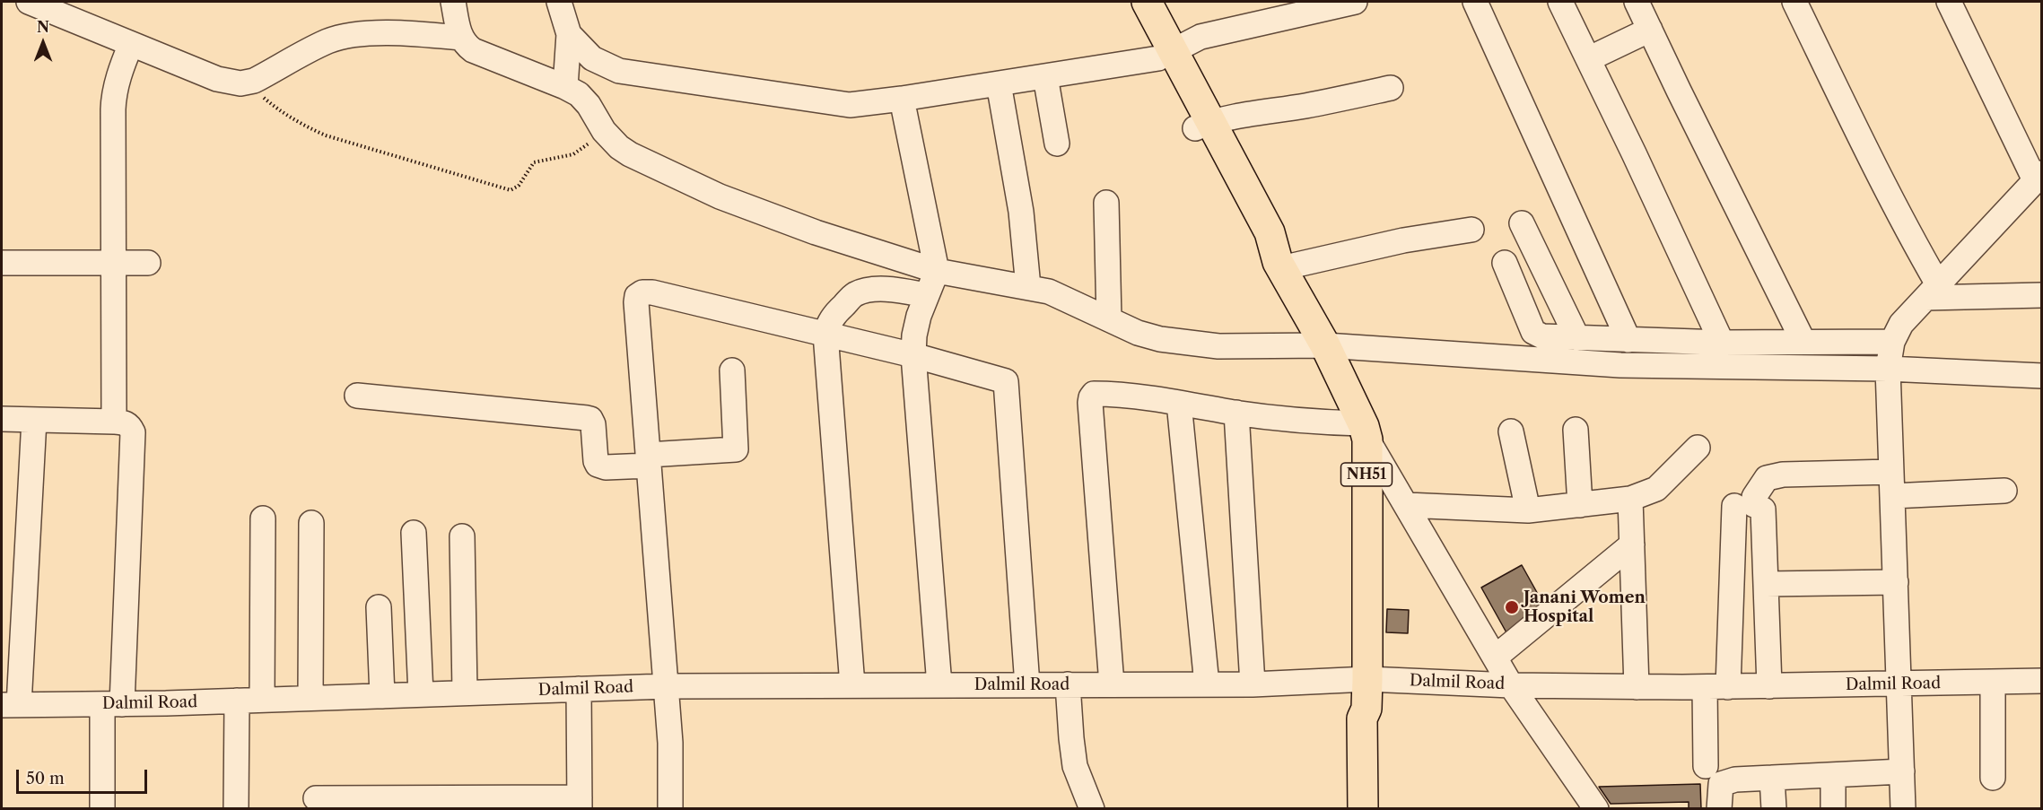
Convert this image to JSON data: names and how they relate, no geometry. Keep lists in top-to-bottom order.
{
  "streets": {
    "highway": ["NH51"],
    "street": ["Dalmil Road"]
  },
  "crossings": [
    ["NH51", "Dalmil Road"]
  ],
  "places": ["Janani Women Hospital"],
  "scale_bar": "50 m",
  "north": "top"
}
